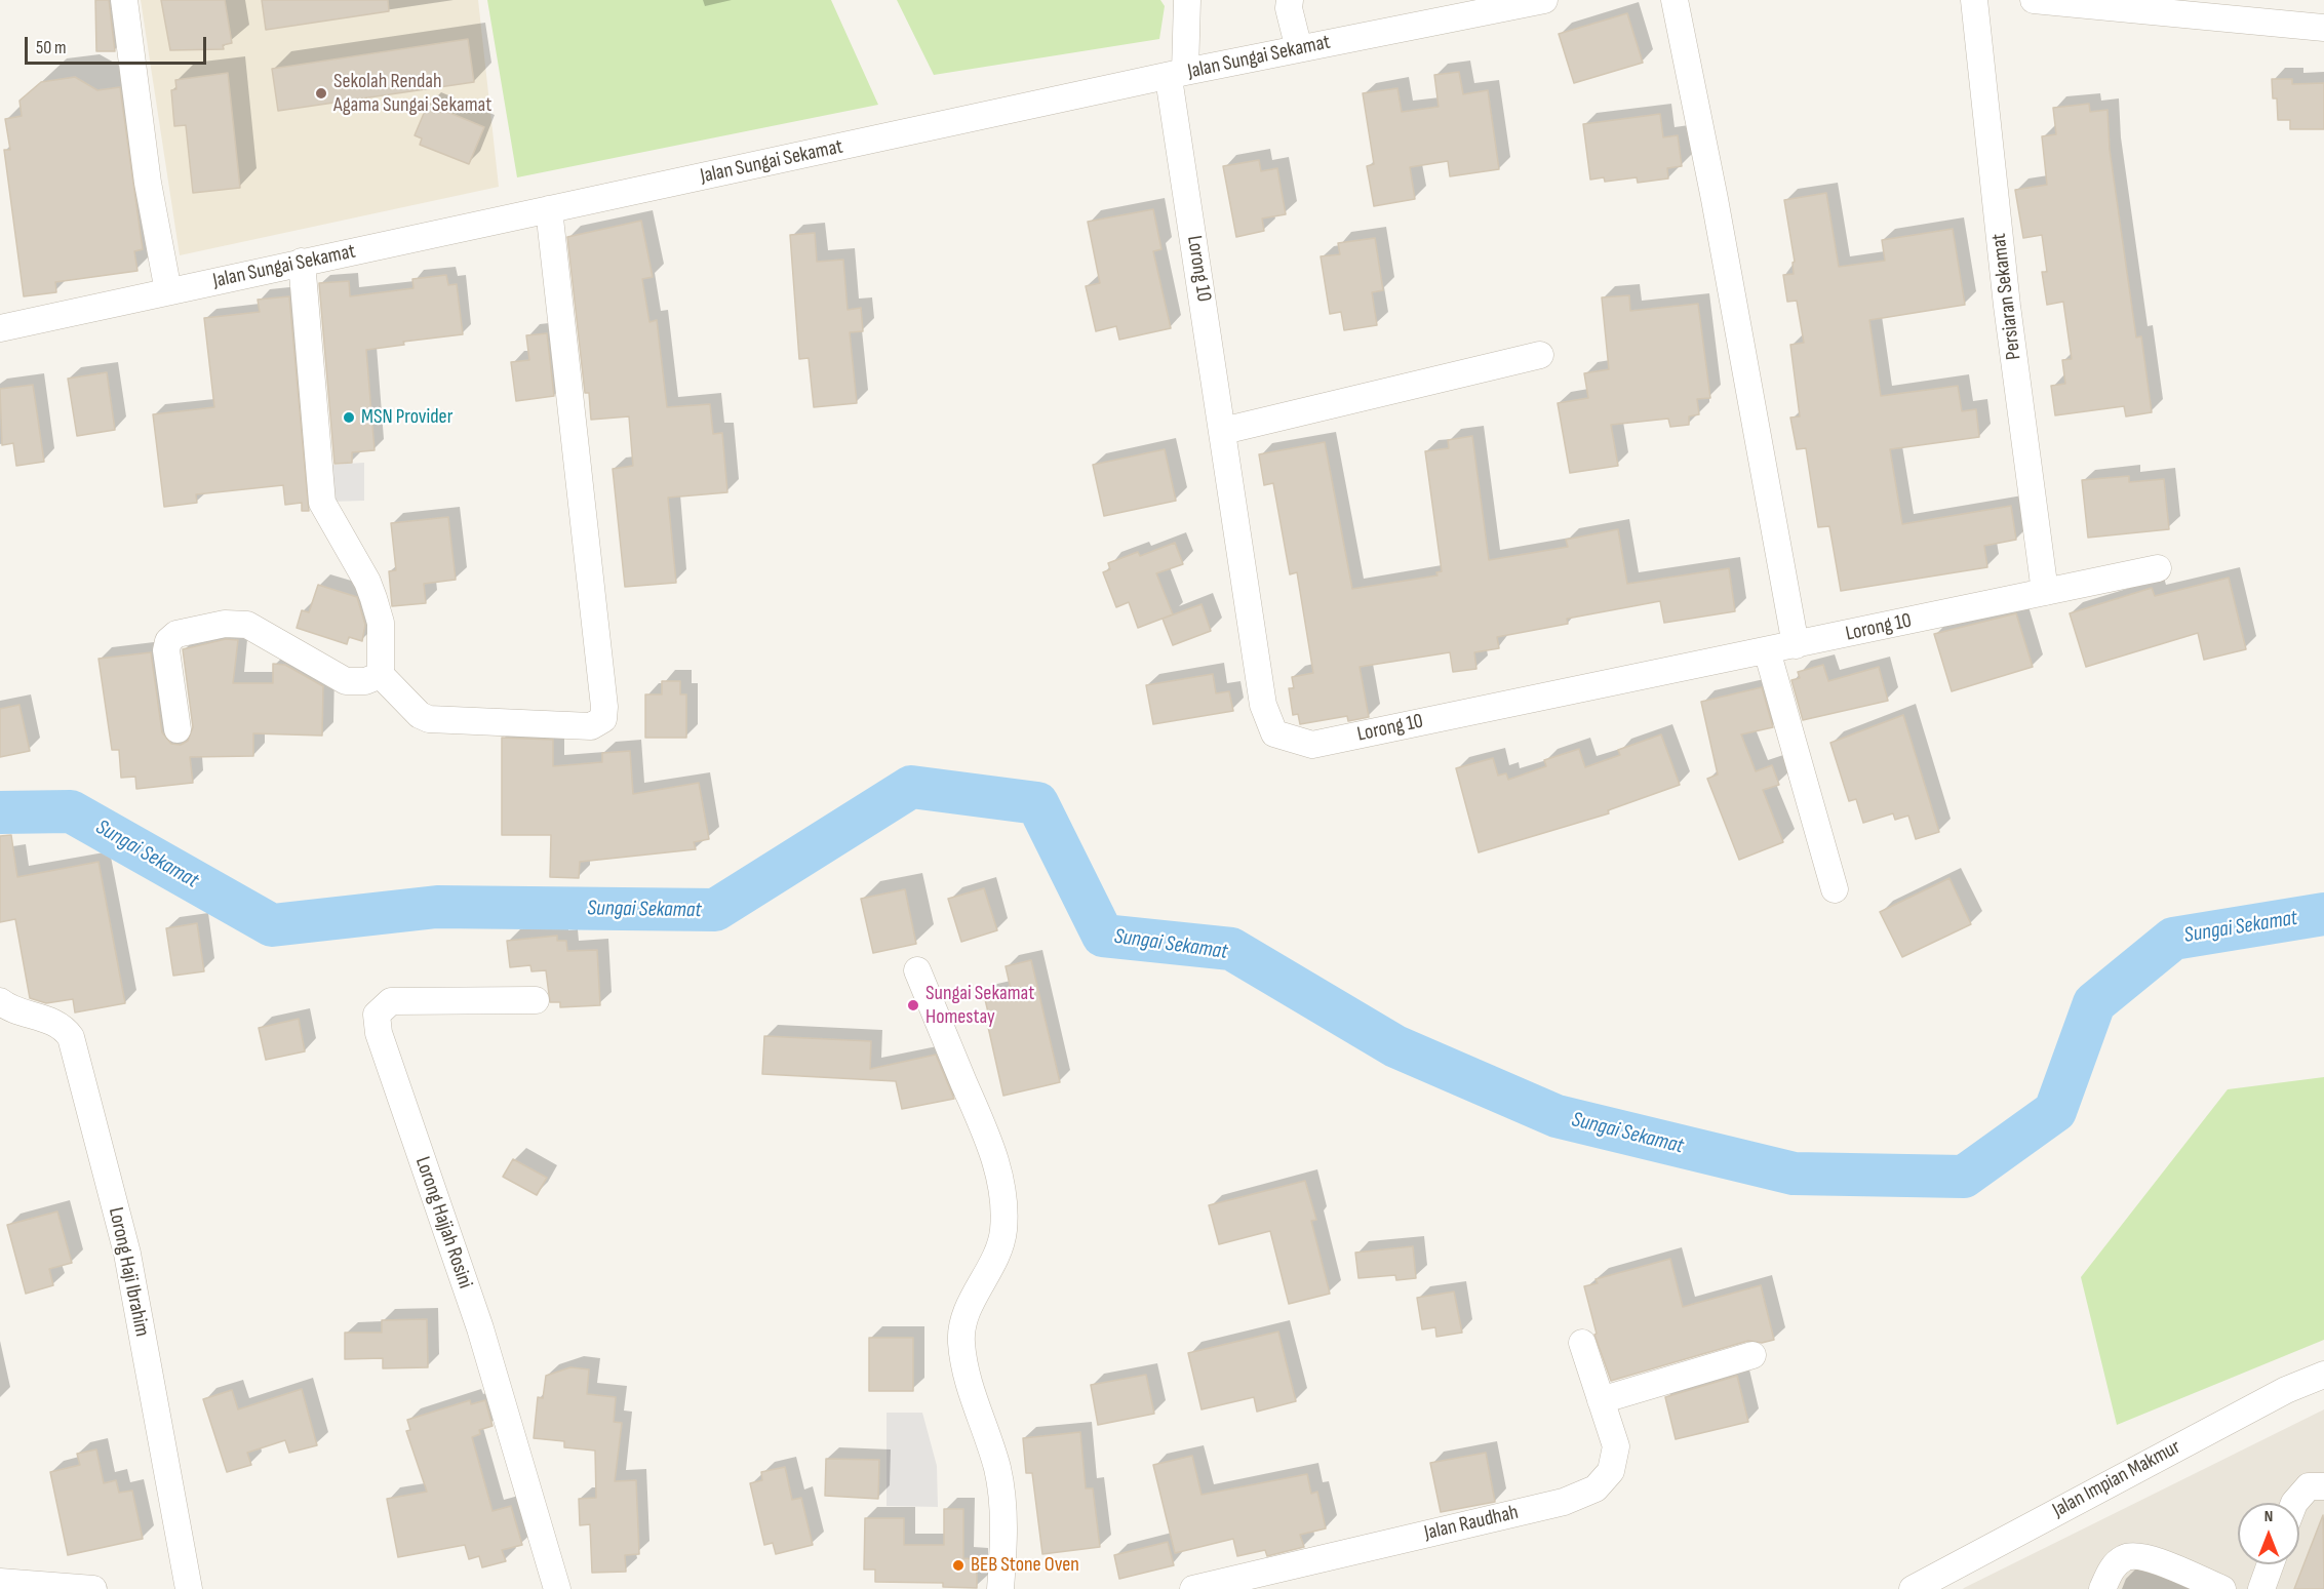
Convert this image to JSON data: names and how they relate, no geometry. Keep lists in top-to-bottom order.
{
  "streets": {
    "street": [
      "Jalan Sungai Sekamat",
      "Lorong 10",
      "Persiaran Sekamat",
      "Lorong Hajjah Rosini",
      "Lorong Haji Ibrahim",
      "Jalan Impian Makmur",
      "Jalan Raudhah"
    ]
  },
  "crossings": [
    ["Jalan Sungai Sekamat", "Lorong 10"],
    ["Lorong 10", "Persiaran Sekamat"]
  ],
  "water": ["Sungai Sekamat"],
  "places": [
    "Sekolah Rendah Agama Sungai Sekamat",
    "MSN Provider",
    "Sungai Sekamat Homestay",
    "BEB Stone Oven"
  ],
  "scale_bar": "50 m",
  "north": "top"
}
